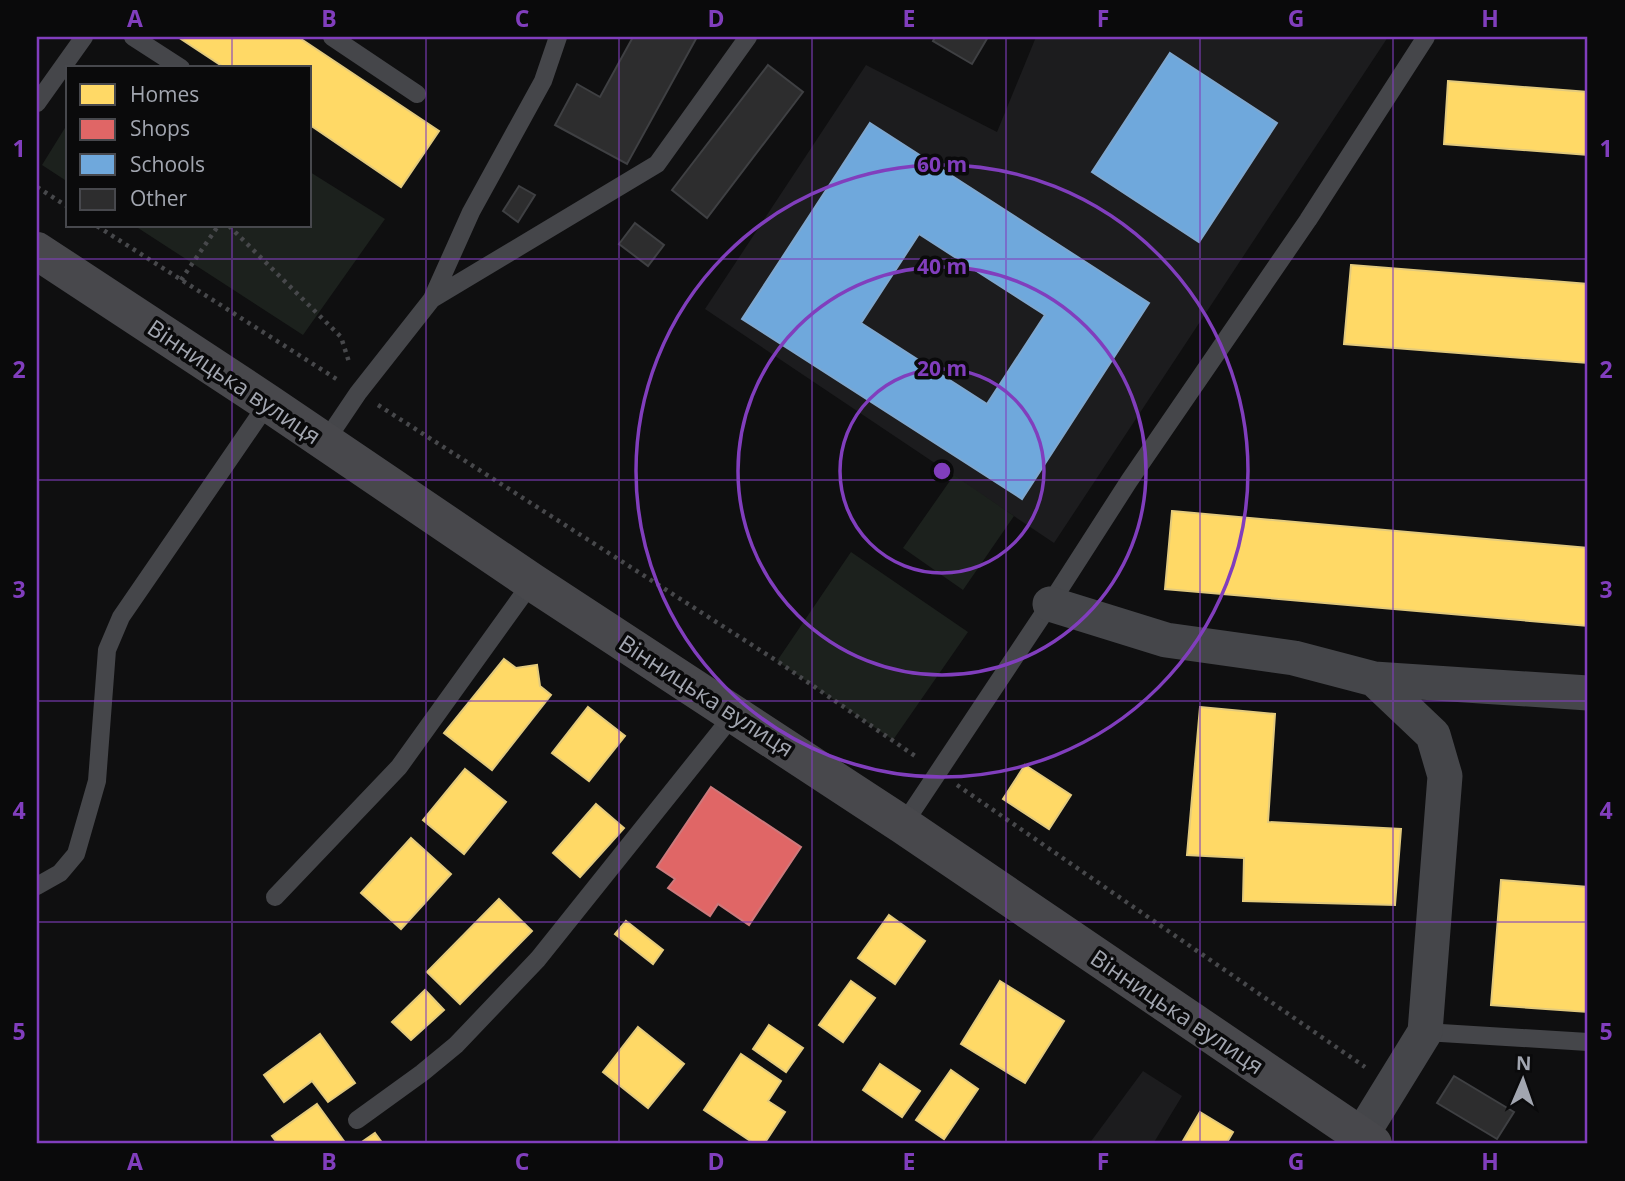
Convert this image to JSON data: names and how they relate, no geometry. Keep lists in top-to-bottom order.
{
  "streets": {
    "main road": ["Вінницька вулиця"]
  },
  "legend": [
    "Homes",
    "Shops",
    "Schools",
    "Other"
  ],
  "north": "top",
  "grid": {
    "columns": [
      "A",
      "B",
      "C",
      "D",
      "E",
      "F",
      "G",
      "H"
    ],
    "rows": [
      "1",
      "2",
      "3",
      "4",
      "5"
    ]
  },
  "rings": ["60 m", "40 m", "20 m"]
}
